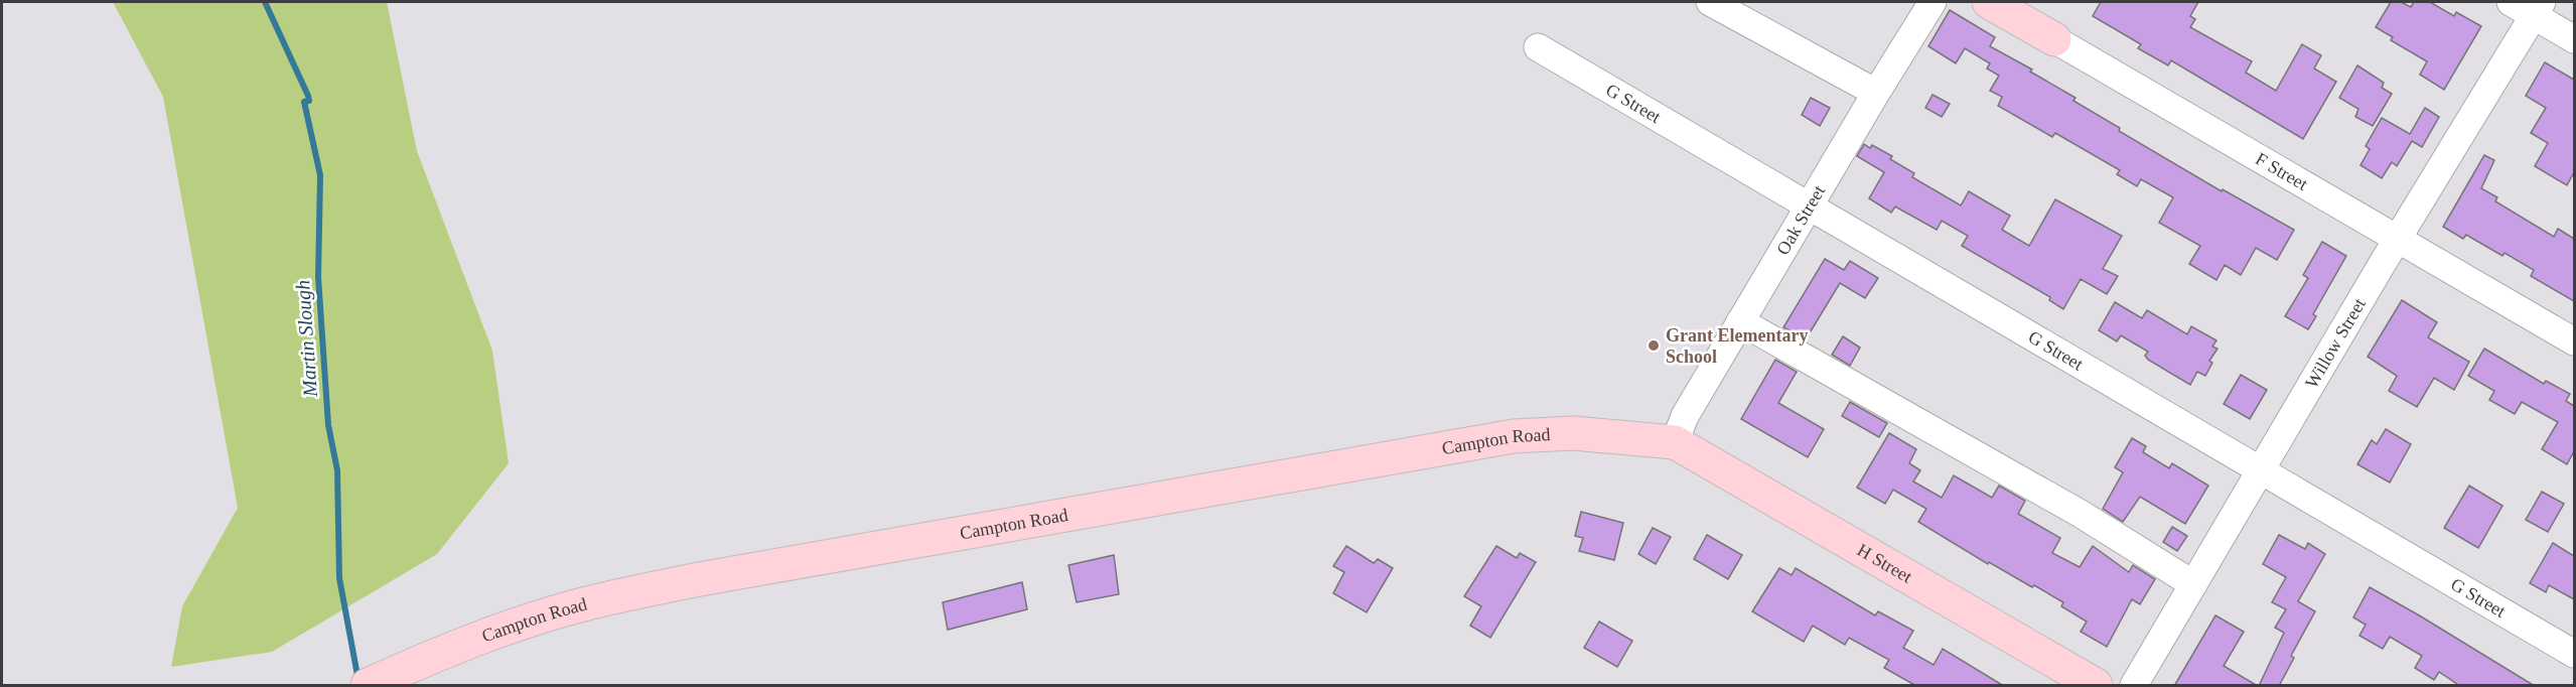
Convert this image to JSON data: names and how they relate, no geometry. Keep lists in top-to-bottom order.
{
  "streets": {
    "main road": ["F Street", "Campton Road", "H Street"],
    "street": ["G Street", "Oak Street", "Willow Street"]
  },
  "crossings": [
    ["G Street", "Oak Street"],
    ["G Street", "Willow Street"],
    ["F Street", "Willow Street"],
    ["Oak Street", "Campton Road"],
    ["Oak Street", "H Street"],
    ["Campton Road", "H Street"]
  ],
  "water": ["Martin Slough"],
  "places": ["Grant Elementary School"]
}
